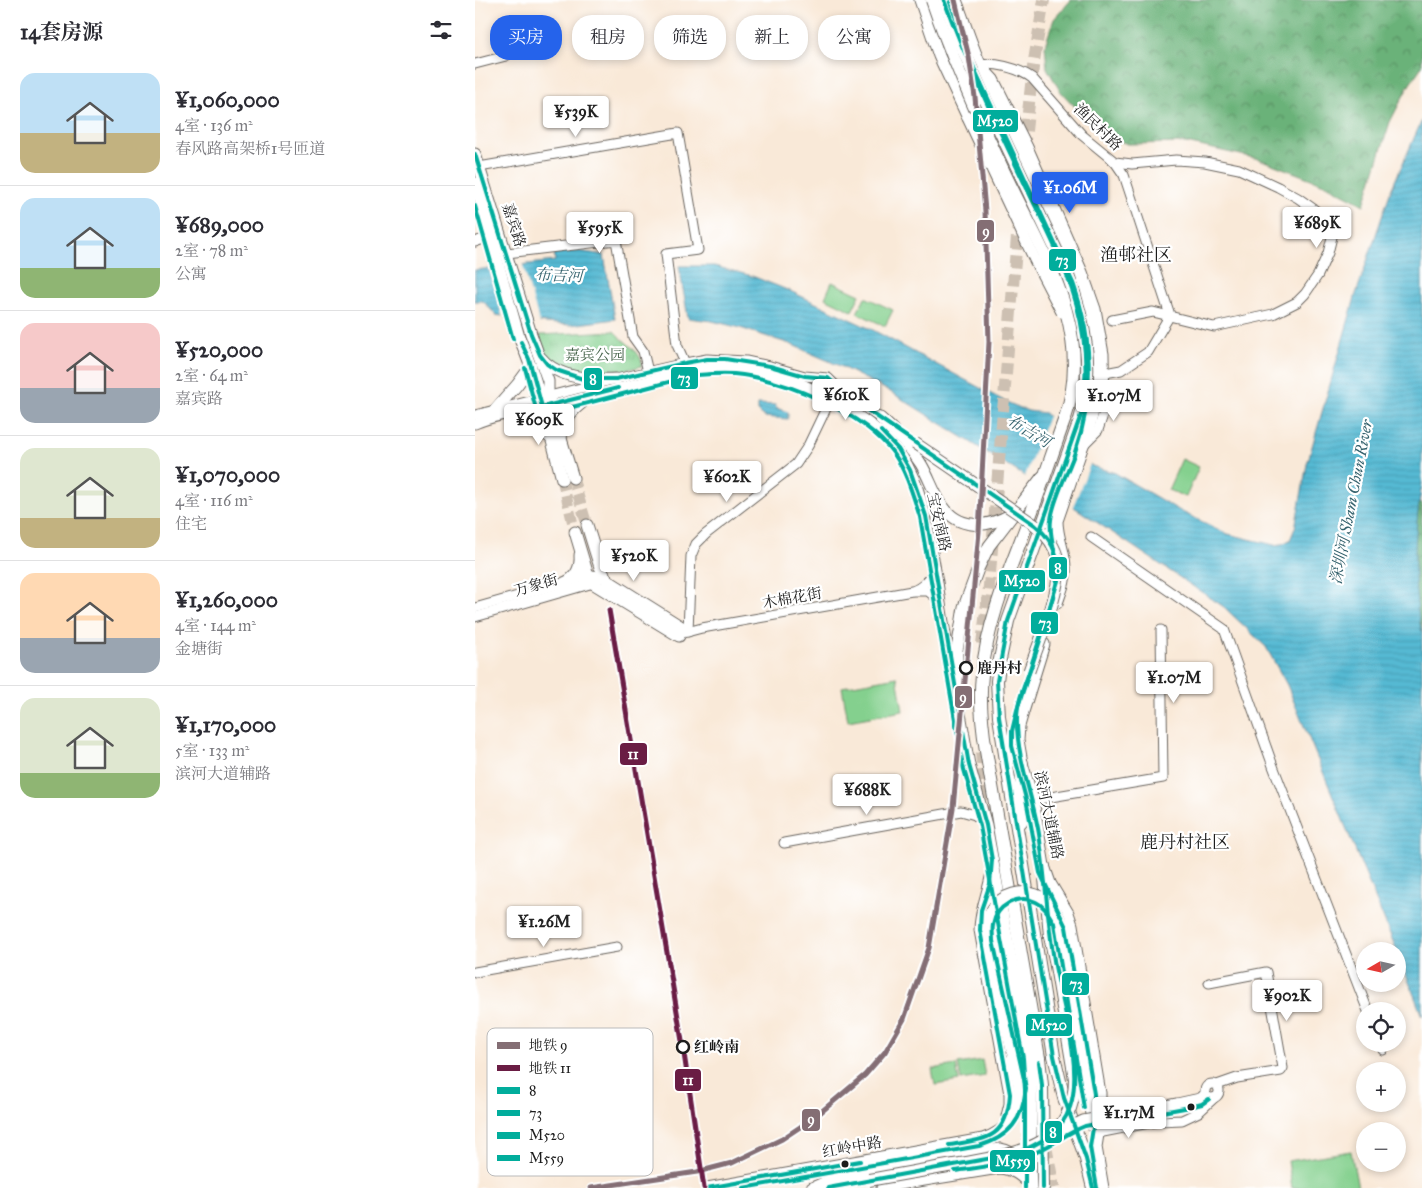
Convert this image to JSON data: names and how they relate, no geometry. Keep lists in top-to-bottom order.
{
  "streets": {
    "main road": ["嘉宾路", "滨河大道辅路", "红岭中路"],
    "street": [
      "渔民村路",
      "宝安南路",
      "万象街",
      "木棉花街"
    ]
  },
  "crossings": [
    ["渔民村路", "滨河大道辅路"],
    ["嘉宾路", "宝安南路"],
    ["宝安南路", "木棉花街"]
  ],
  "districts": ["渔邨社区", "鹿丹村社区"],
  "water": ["布吉河", "深圳河 Sham Chun River"],
  "parks": ["嘉宾公园"],
  "places": ["鹿丹村", "红岭南"],
  "lines": [
    "metro line 9",
    "transit line M520",
    "transit line 73",
    "transit line 8",
    "metro line 11",
    "transit line M559"
  ],
  "legend": [
    "地铁 9",
    "地铁 11",
    "8",
    "73",
    "M520",
    "M559"
  ],
  "north": "left",
  "page": {
    "heading": "14套房源",
    "chip": [
      "买房",
      "租房",
      "筛选",
      "新上",
      "公寓"
    ],
    "list": [
      {
        "name": "¥1,060,000",
        "note": "4室 · 136 m² · 春风路高架桥1号匝道"
      },
      {
        "name": "¥689,000",
        "note": "2室 · 78 m² · 公寓"
      },
      {
        "name": "¥520,000",
        "note": "2室 · 64 m² · 嘉宾路"
      },
      {
        "name": "¥1,070,000",
        "note": "4室 · 116 m² · 住宅"
      },
      {
        "name": "¥1,260,000",
        "note": "4室 · 144 m² · 金塘街"
      },
      {
        "name": "¥1,170,000",
        "note": "5室 · 133 m² · 滨河大道辅路"
      }
    ],
    "price": [
      "¥539K",
      "¥1.06M",
      "¥689K",
      "¥595K",
      "¥610K",
      "¥1.07M",
      "¥609K",
      "¥602K",
      "¥520K",
      "¥1.07M",
      "¥688K",
      "¥1.26M",
      "¥902K",
      "¥1.17M"
    ],
    "map_buttons": ["+", "−"]
  }
}
